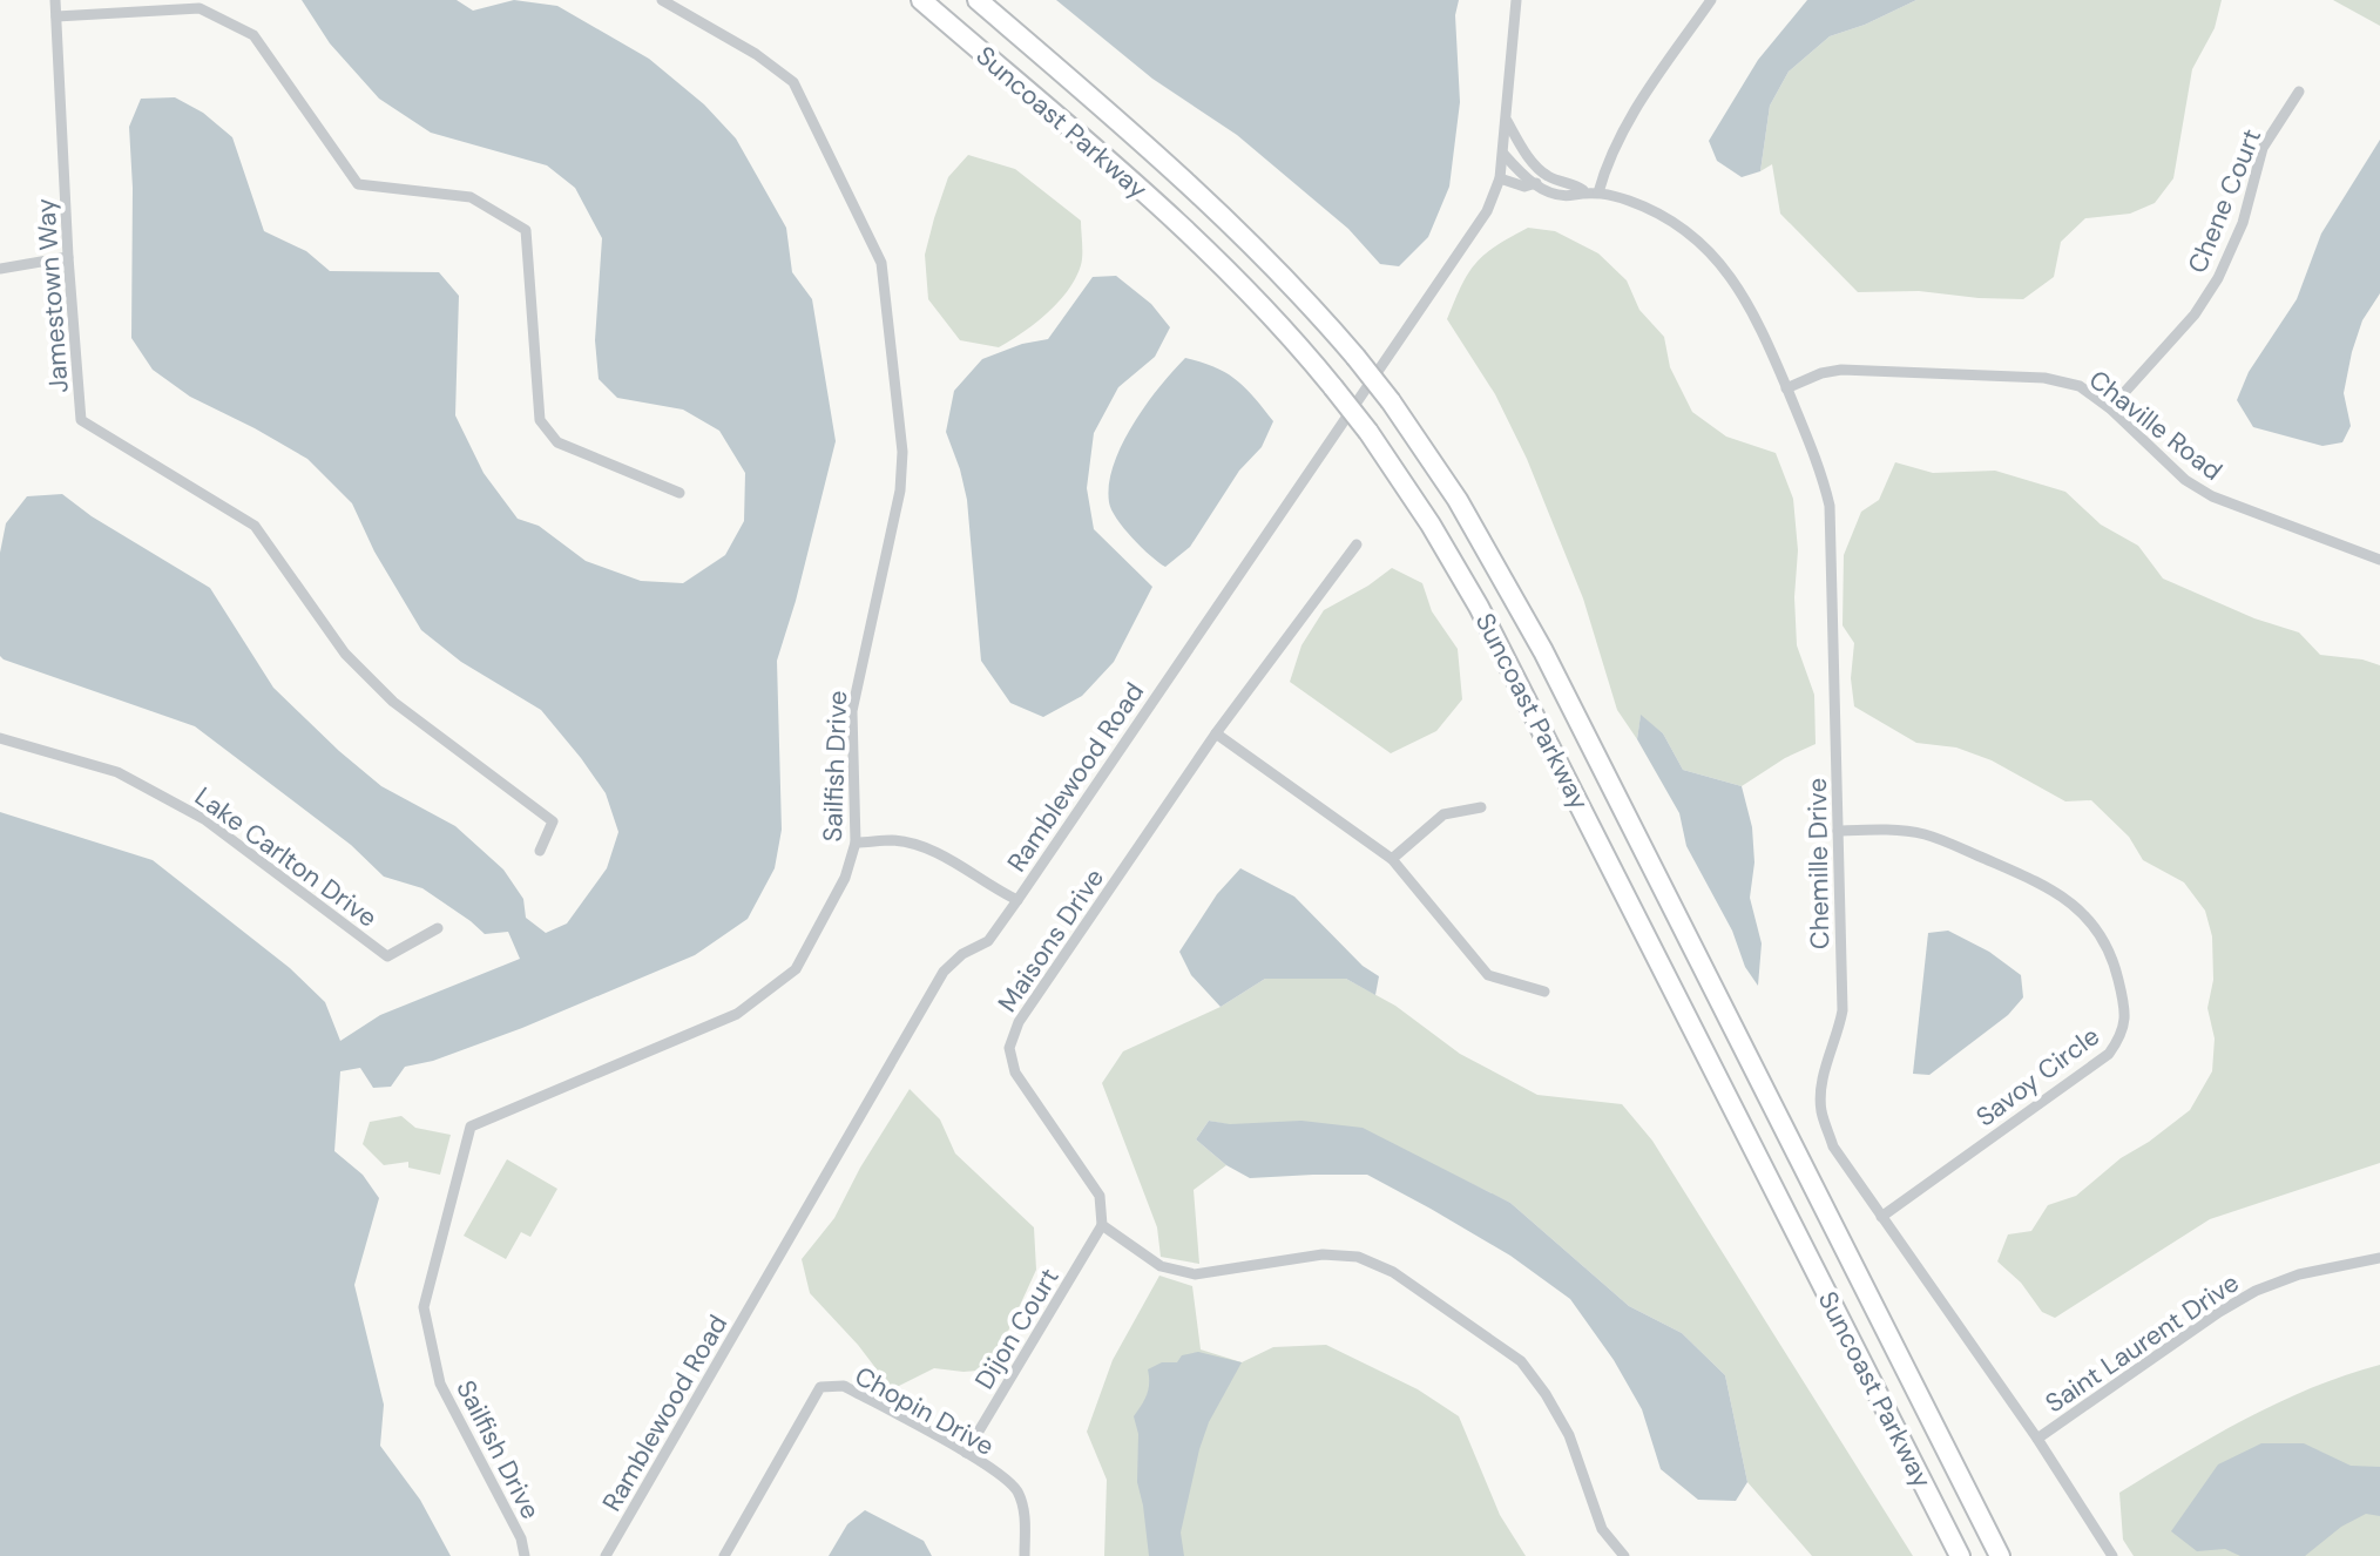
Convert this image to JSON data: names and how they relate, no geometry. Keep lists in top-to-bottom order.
{
  "streets": {
    "highway": ["Suncoast Parkway"],
    "street": [
      "Chene Court",
      "Jamestown Way",
      "Chaville Road",
      "Sailfish Drive",
      "Ramblewood Road",
      "Lake Carlton Drive",
      "Chemille Drive",
      "Maisons Drive",
      "Savoy Circle",
      "Dijon Court",
      "Saint Laurent Drive",
      "Chopin Drive"
    ]
  },
  "crossings": [
    ["Chene Court", "Chaville Road"],
    ["Chaville Road", "Chemille Drive"],
    ["Ramblewood Road", "Chemille Drive"],
    ["Chemille Drive", "Savoy Circle"],
    ["Chemille Drive", "Saint Laurent Drive"],
    ["Maisons Drive", "Dijon Court"],
    ["Dijon Court", "Chopin Drive"]
  ]
}
